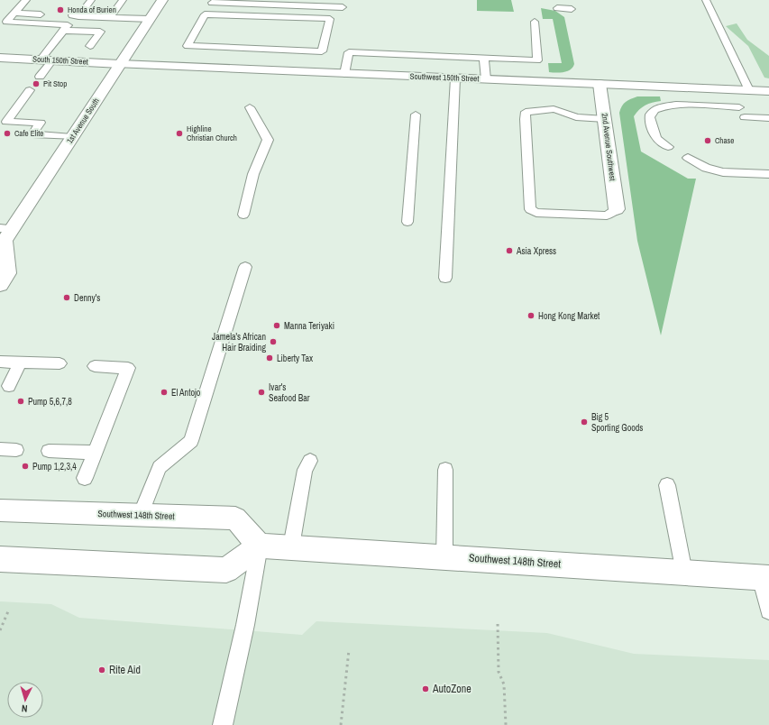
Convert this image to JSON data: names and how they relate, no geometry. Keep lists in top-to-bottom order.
{
  "streets": {
    "main road": [
      "South 150th Street",
      "Southwest 150th Street",
      "1st Avenue South",
      "2nd Avenue Southwest",
      "Southwest 148th Street"
    ]
  },
  "crossings": [
    ["South 150th Street", "Southwest 150th Street"],
    ["South 150th Street", "1st Avenue South"],
    ["Southwest 150th Street", "1st Avenue South"],
    ["Southwest 150th Street", "2nd Avenue Southwest"]
  ],
  "places": [
    "Honda of Burien",
    "Pit Stop",
    "Cafe Elite",
    "Highline Christian Church",
    "Chase",
    "Asia Xpress",
    "Denny's",
    "Hong Kong Market",
    "Manna Teriyaki",
    "Jamela's African Hair Braiding",
    "Liberty Tax",
    "El Antojo",
    "Ivar's Seafood Bar",
    "Pump 5,6,7,8",
    "Big 5 Sporting Goods",
    "Pump 1,2,3,4",
    "Rite Aid",
    "AutoZone"
  ],
  "north": "bottom"
}
